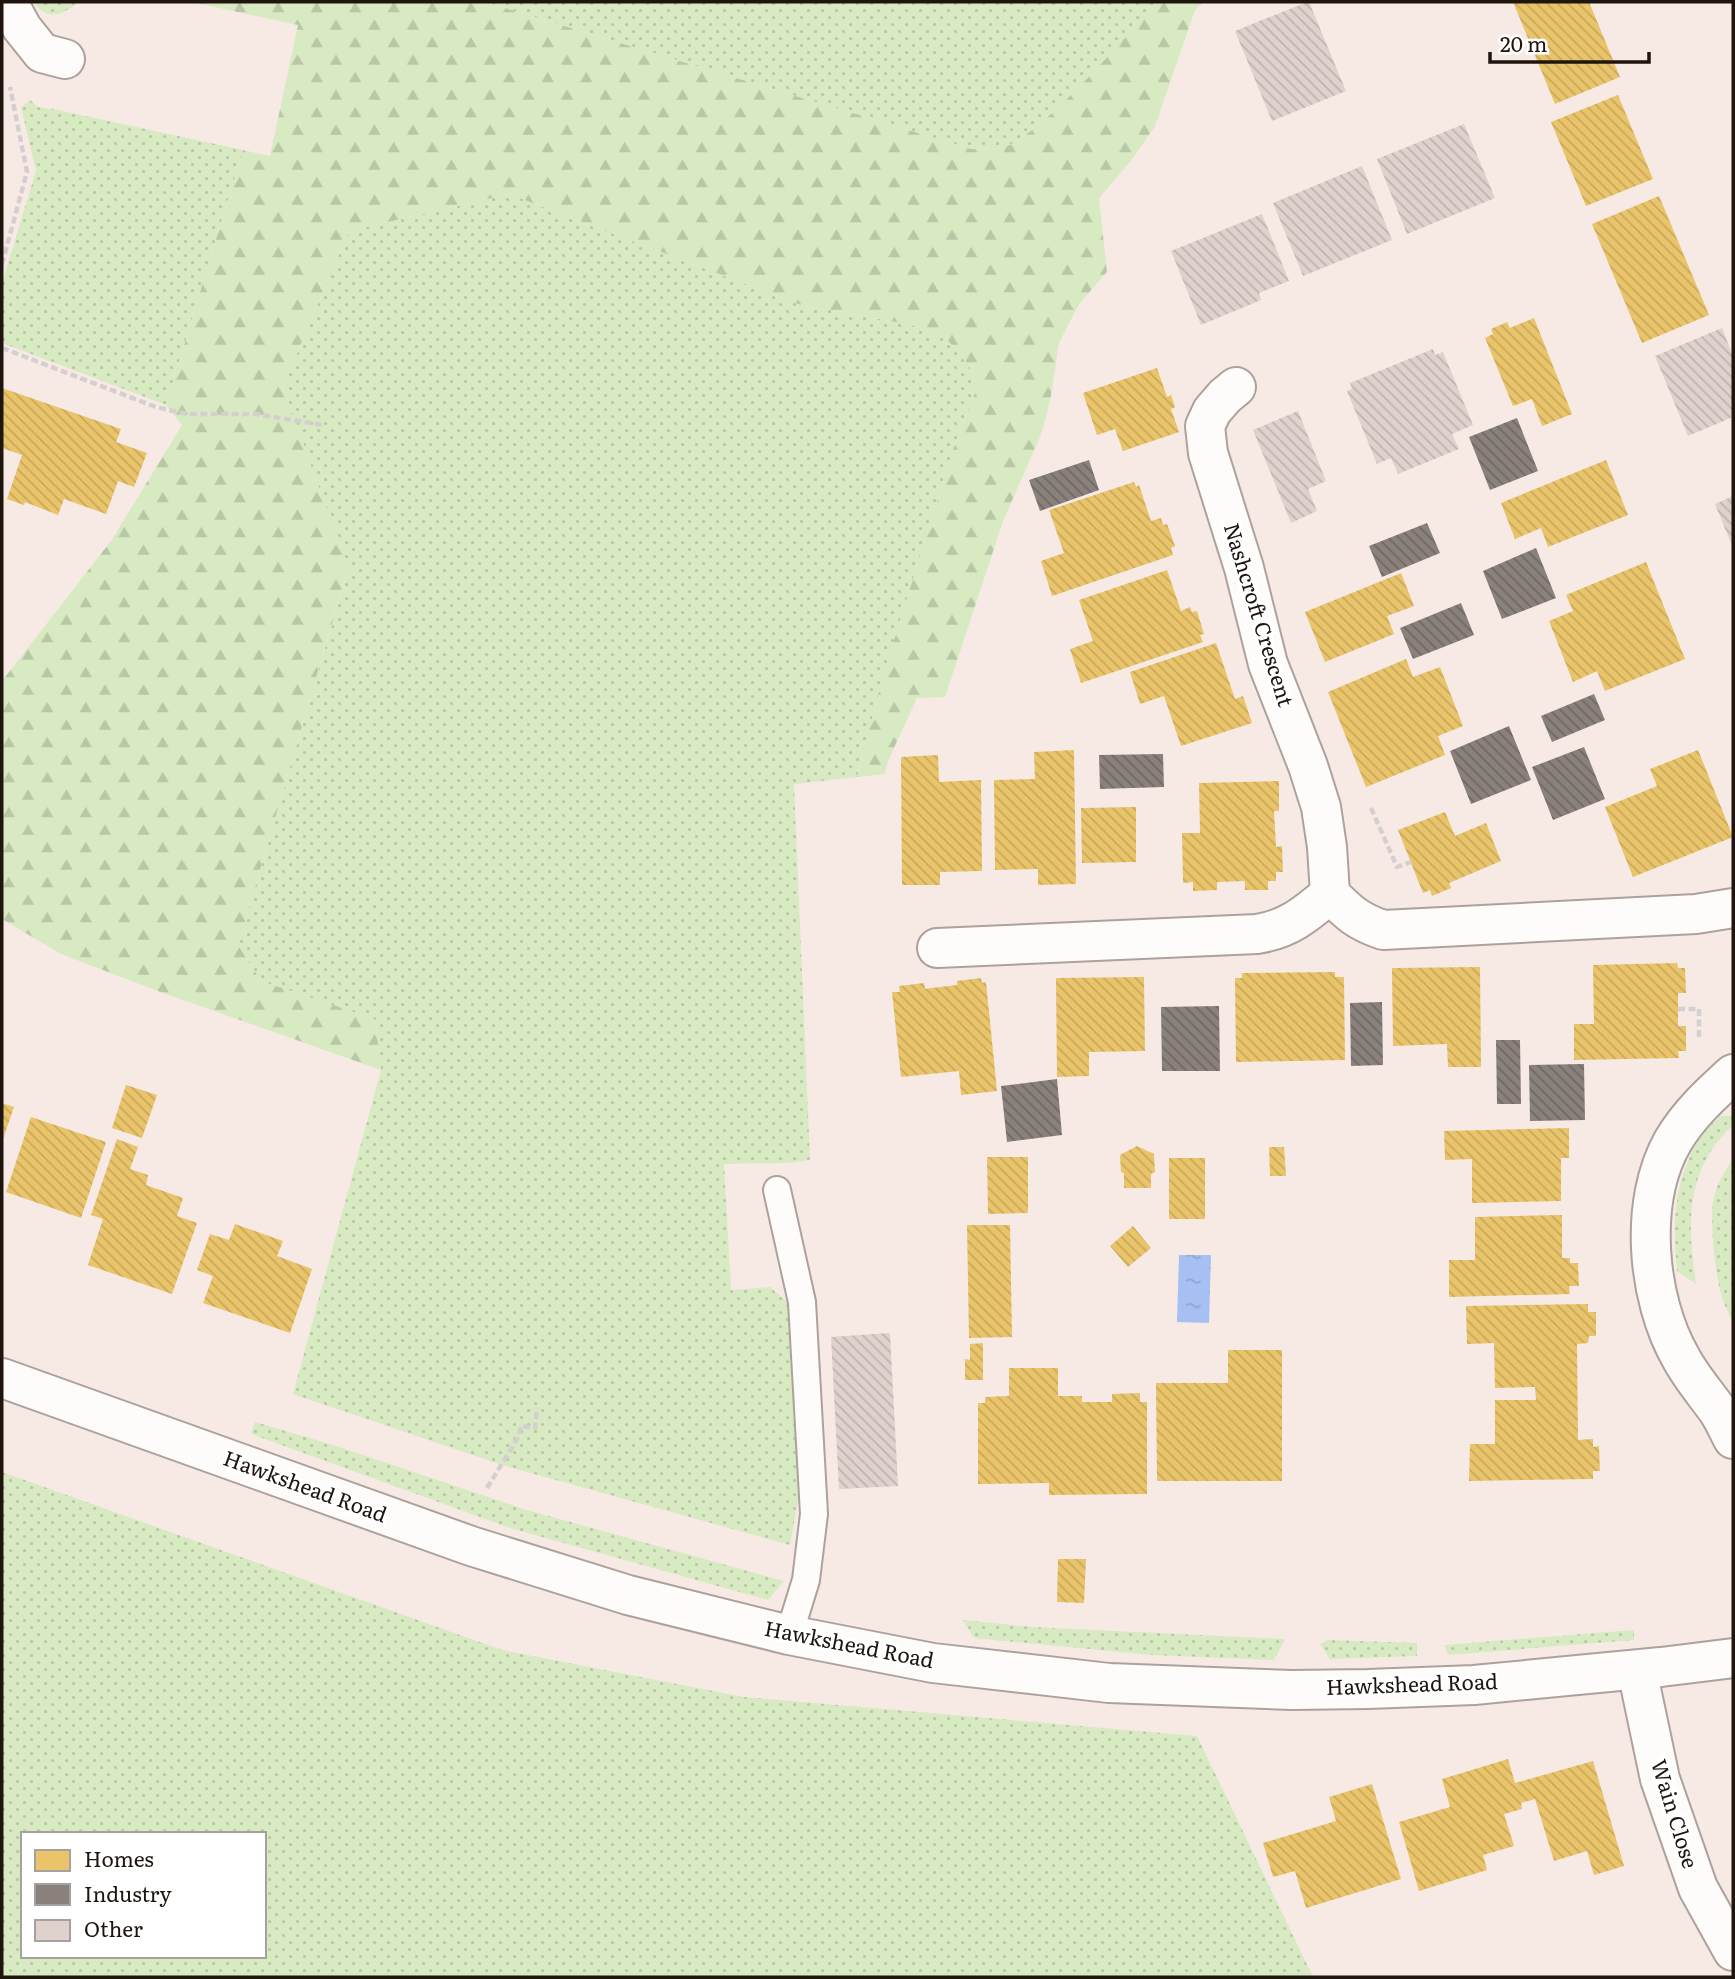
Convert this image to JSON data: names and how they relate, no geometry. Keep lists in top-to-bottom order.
{
  "streets": {
    "street": ["Nashcroft Crescent", "Hawkshead Road", "Wain Close"]
  },
  "crossings": [
    ["Hawkshead Road", "Wain Close"]
  ],
  "legend": ["Homes", "Industry", "Other"],
  "scale_bar": "20 m"
}
